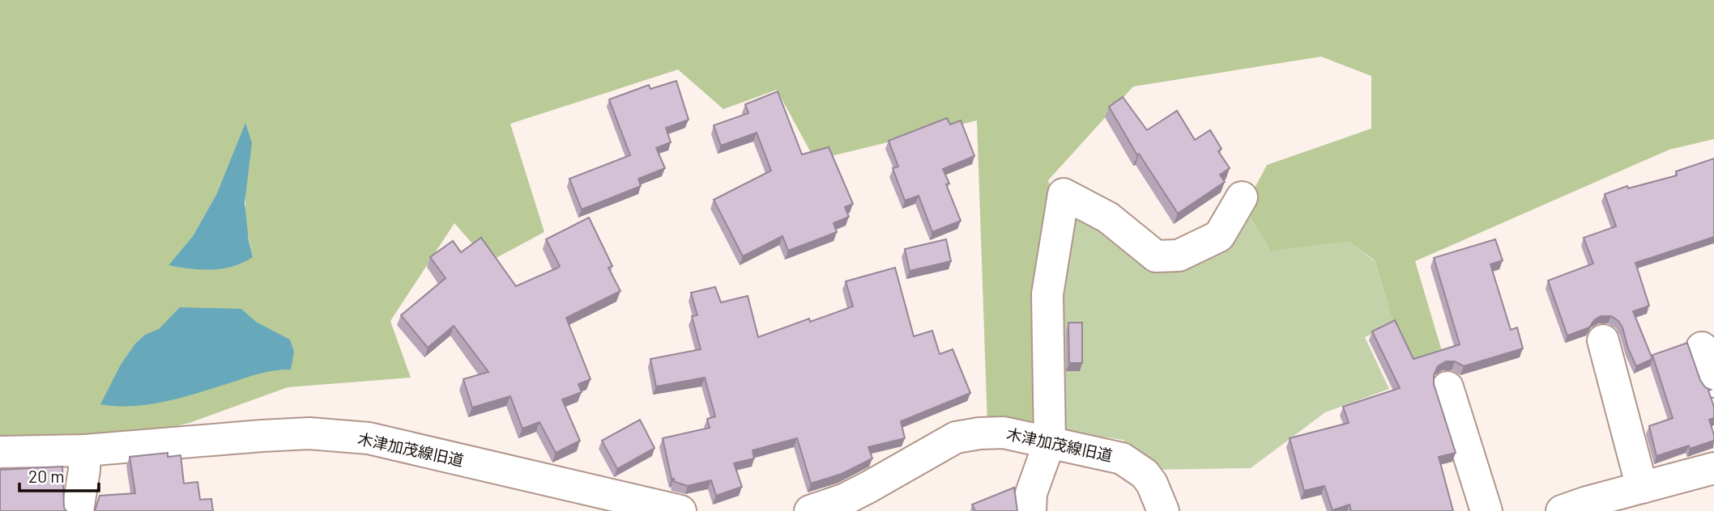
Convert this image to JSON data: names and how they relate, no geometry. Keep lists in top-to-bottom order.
{
  "streets": {
    "street": ["木津加茂線旧道"]
  },
  "scale_bar": "20 m"
}
